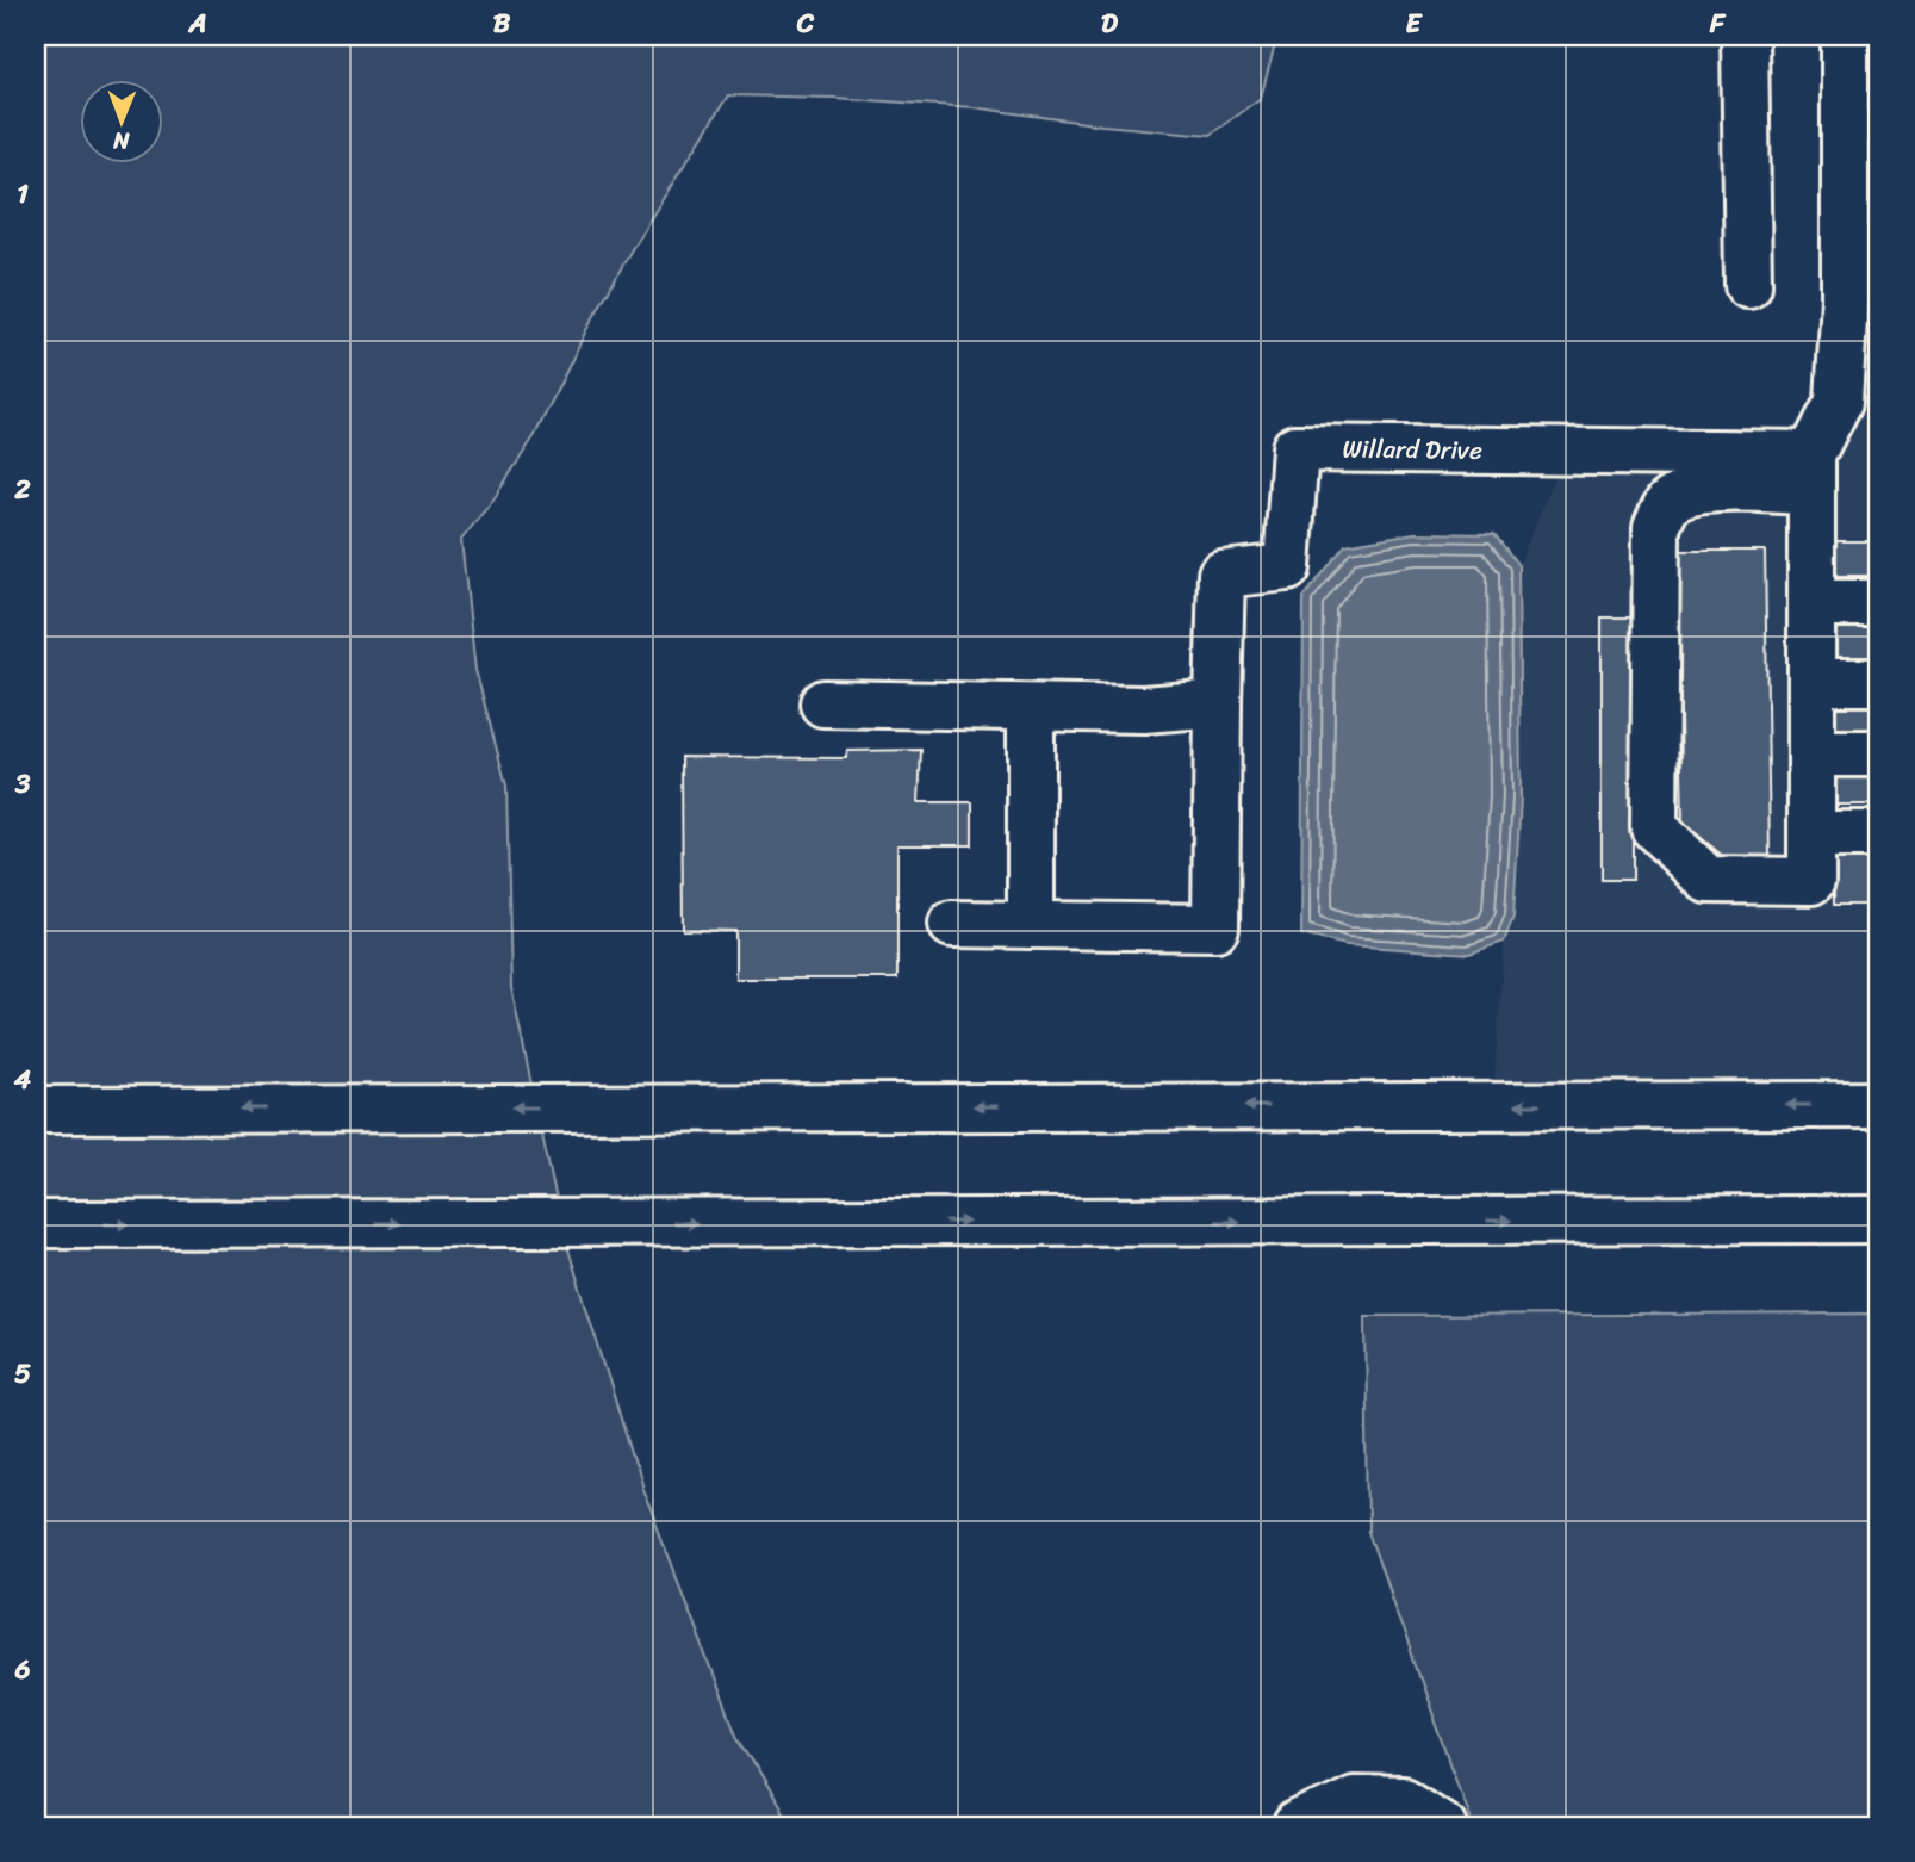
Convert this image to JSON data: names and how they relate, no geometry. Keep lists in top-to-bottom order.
{
  "streets": {
    "main road": ["Willard Drive"]
  },
  "north": "bottom",
  "grid": {
    "columns": [
      "A",
      "B",
      "C",
      "D",
      "E",
      "F"
    ],
    "rows": [
      "1",
      "2",
      "3",
      "4",
      "5",
      "6"
    ]
  }
}
